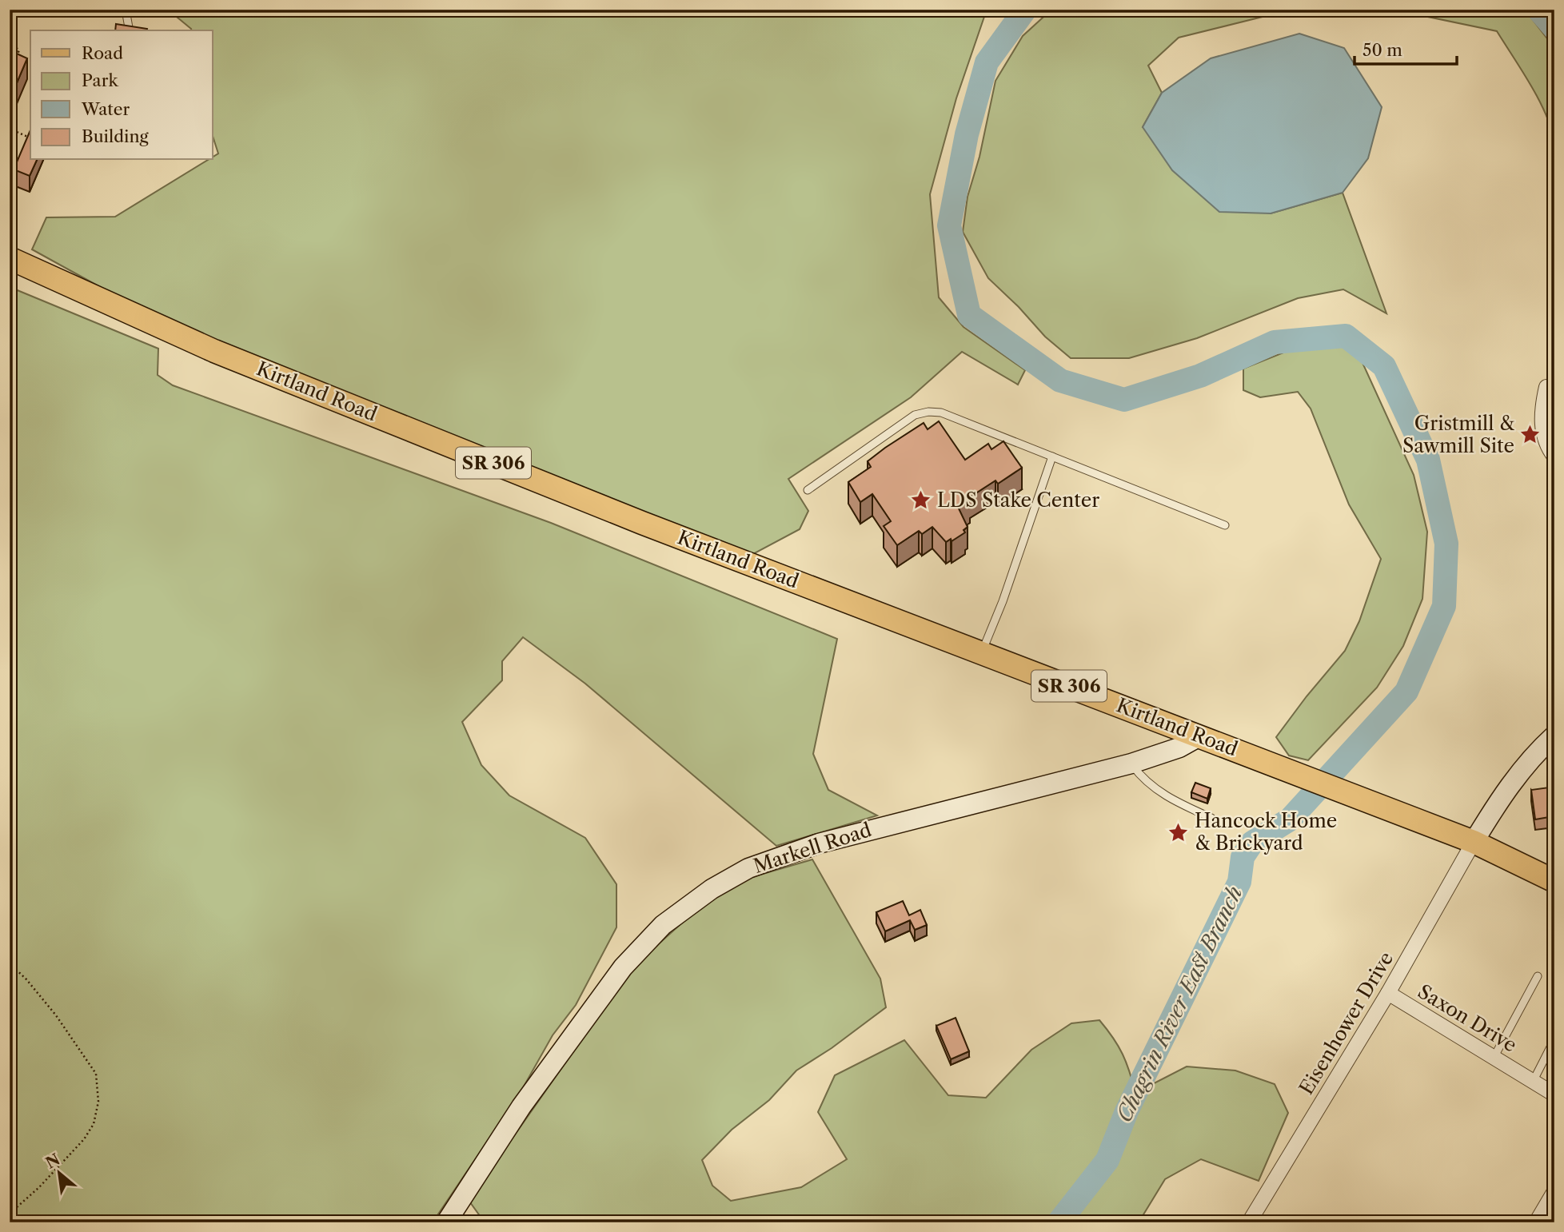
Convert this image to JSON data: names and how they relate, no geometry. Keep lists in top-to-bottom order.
{
  "streets": {
    "main road": ["Kirtland Road", "SR 306"],
    "street": ["Markell Road", "Saxon Drive", "Eisenhower Drive"]
  },
  "crossings": [
    ["Kirtland Road", "Markell Road"],
    ["Kirtland Road", "Eisenhower Drive"],
    ["Saxon Drive", "Eisenhower Drive"]
  ],
  "water": ["Chagrin River East Branch"],
  "places": {
    "place": ["Gristmill & Sawmill Site", "LDS Stake Center", "Hancock Home & Brickyard"]
  },
  "legend": [
    "Road",
    "Park",
    "Water",
    "Building"
  ],
  "scale_bar": "50 m",
  "north": "top left"
}
